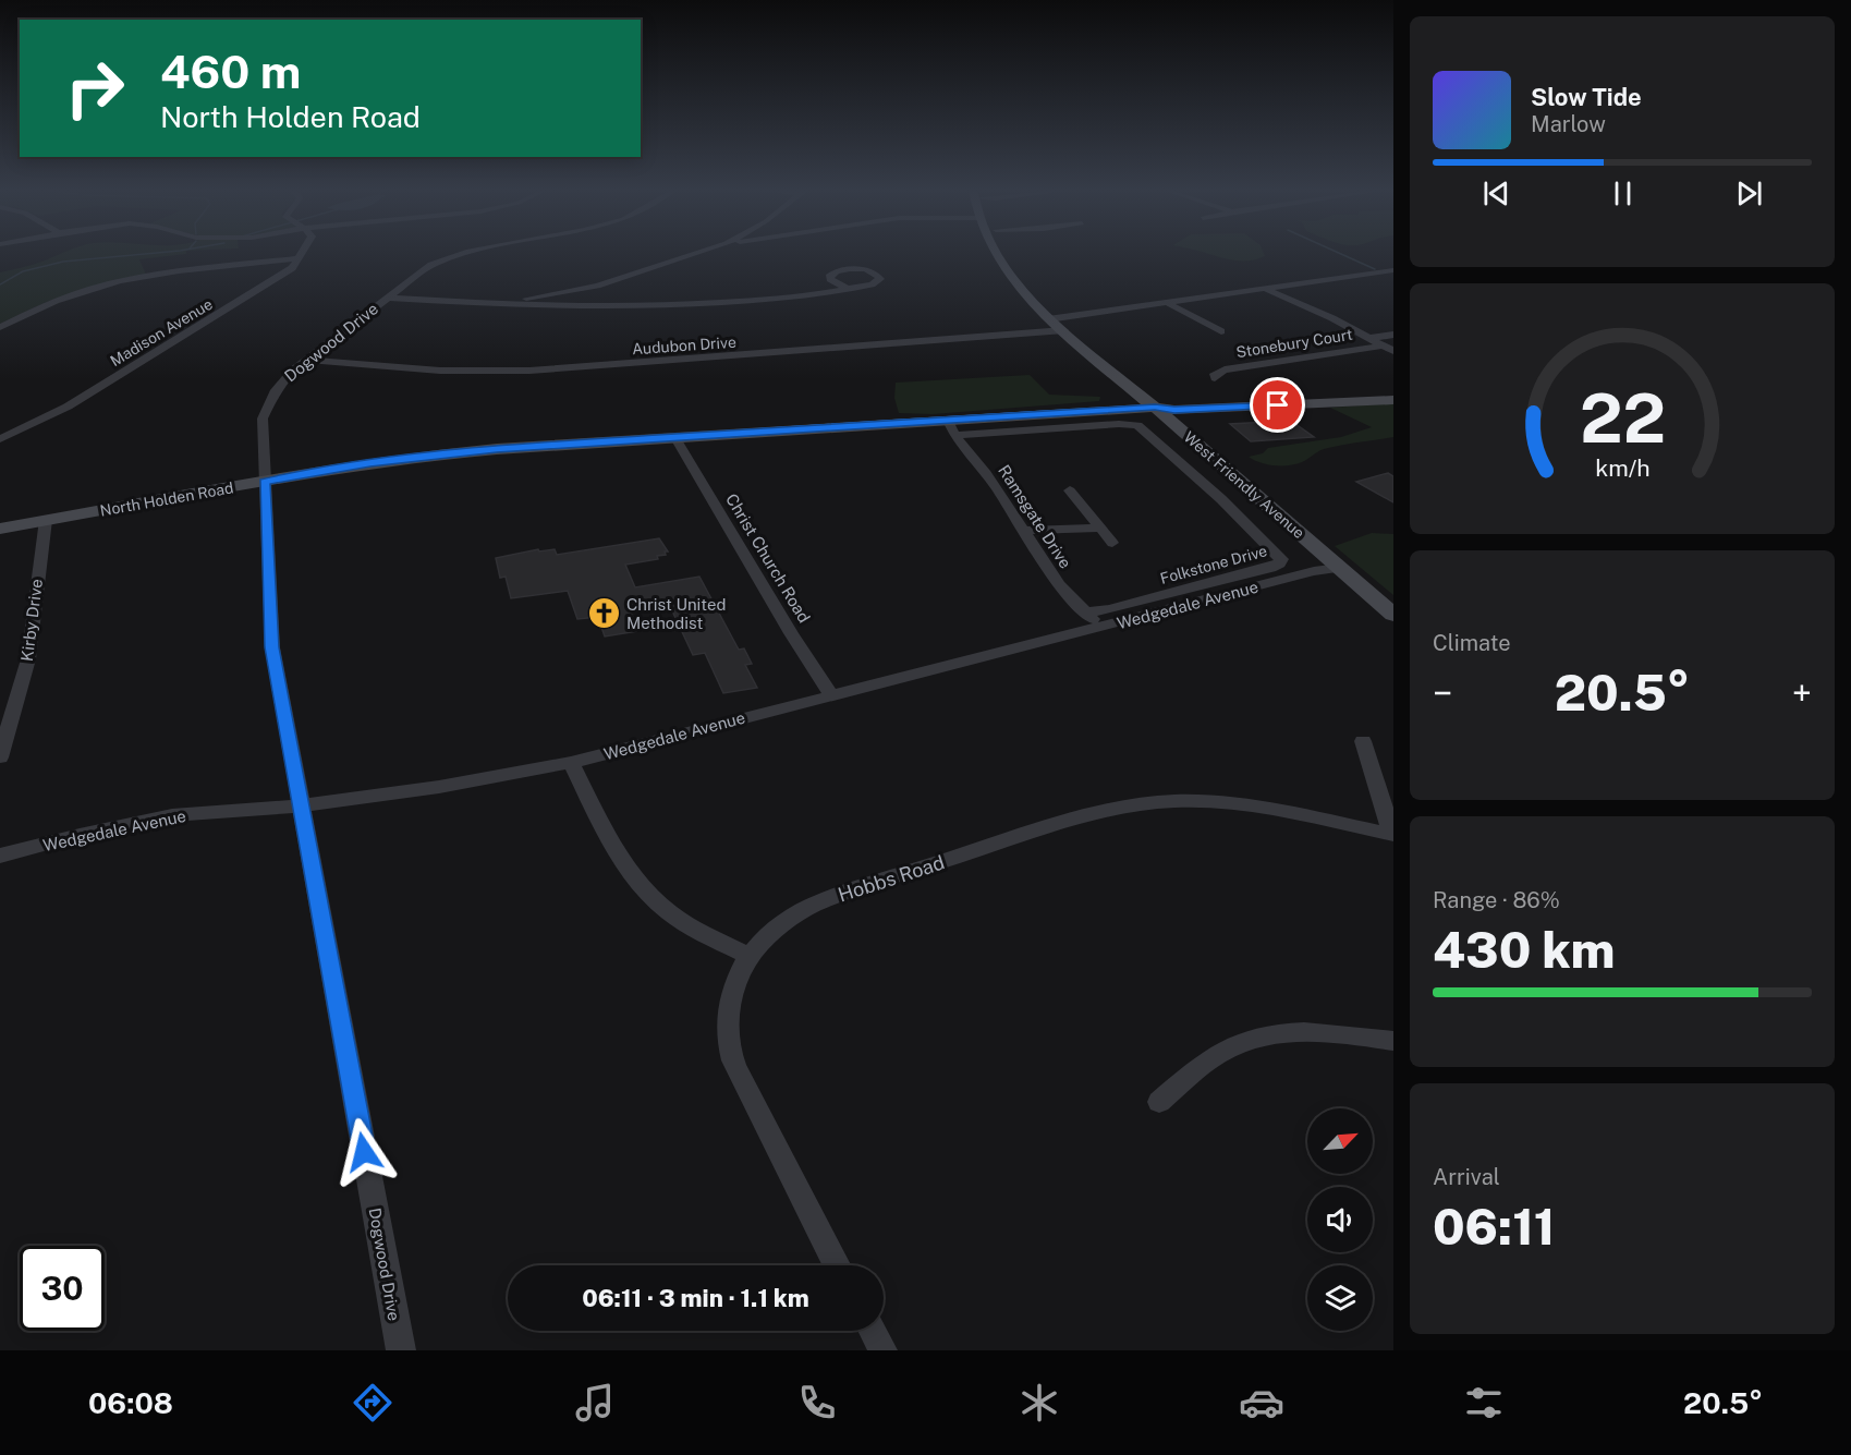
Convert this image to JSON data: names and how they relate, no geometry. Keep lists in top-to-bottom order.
{
  "streets": {
    "main road": ["West Friendly Avenue", "North Holden Road"],
    "street": [
      "Madison Avenue",
      "Dogwood Drive",
      "Stonebury Court",
      "Audubon Drive",
      "Ramsgate Drive",
      "Christ Church Road",
      "Folkstone Drive",
      "Wedgedale Avenue",
      "Kirby Drive",
      "Hobbs Road"
    ]
  },
  "crossings": [
    ["Dogwood Drive", "Audubon Drive"],
    ["Dogwood Drive", "North Holden Road"],
    ["Dogwood Drive", "Wedgedale Avenue"],
    ["Audubon Drive", "West Friendly Avenue"],
    ["West Friendly Avenue", "North Holden Road"],
    ["West Friendly Avenue", "Wedgedale Avenue"],
    ["North Holden Road", "Ramsgate Drive"],
    ["North Holden Road", "Christ Church Road"],
    ["North Holden Road", "Folkstone Drive"],
    ["North Holden Road", "Kirby Drive"],
    ["Ramsgate Drive", "Folkstone Drive"],
    ["Ramsgate Drive", "Wedgedale Avenue"],
    ["Christ Church Road", "Wedgedale Avenue"]
  ],
  "places": {
    "church": ["Christ United Methodist"]
  },
  "north": "top right",
  "page": {
    "turn": ["460 m", "North Holden Road"],
    "song": ["Slow Tide", "Marlow"],
    "tile": [
      "Climate",
      ["Range · 86%", "430 km"],
      ["Arrival", "06:11"]
    ],
    "heat": ["−", "20.5°", "+"],
    "limit": "30",
    "trip": "06:11 · 3 min · 1.1 km",
    "tabs": ["06:08", "20.5°"],
    "gauge": ["22", "km/h"]
  }
}
